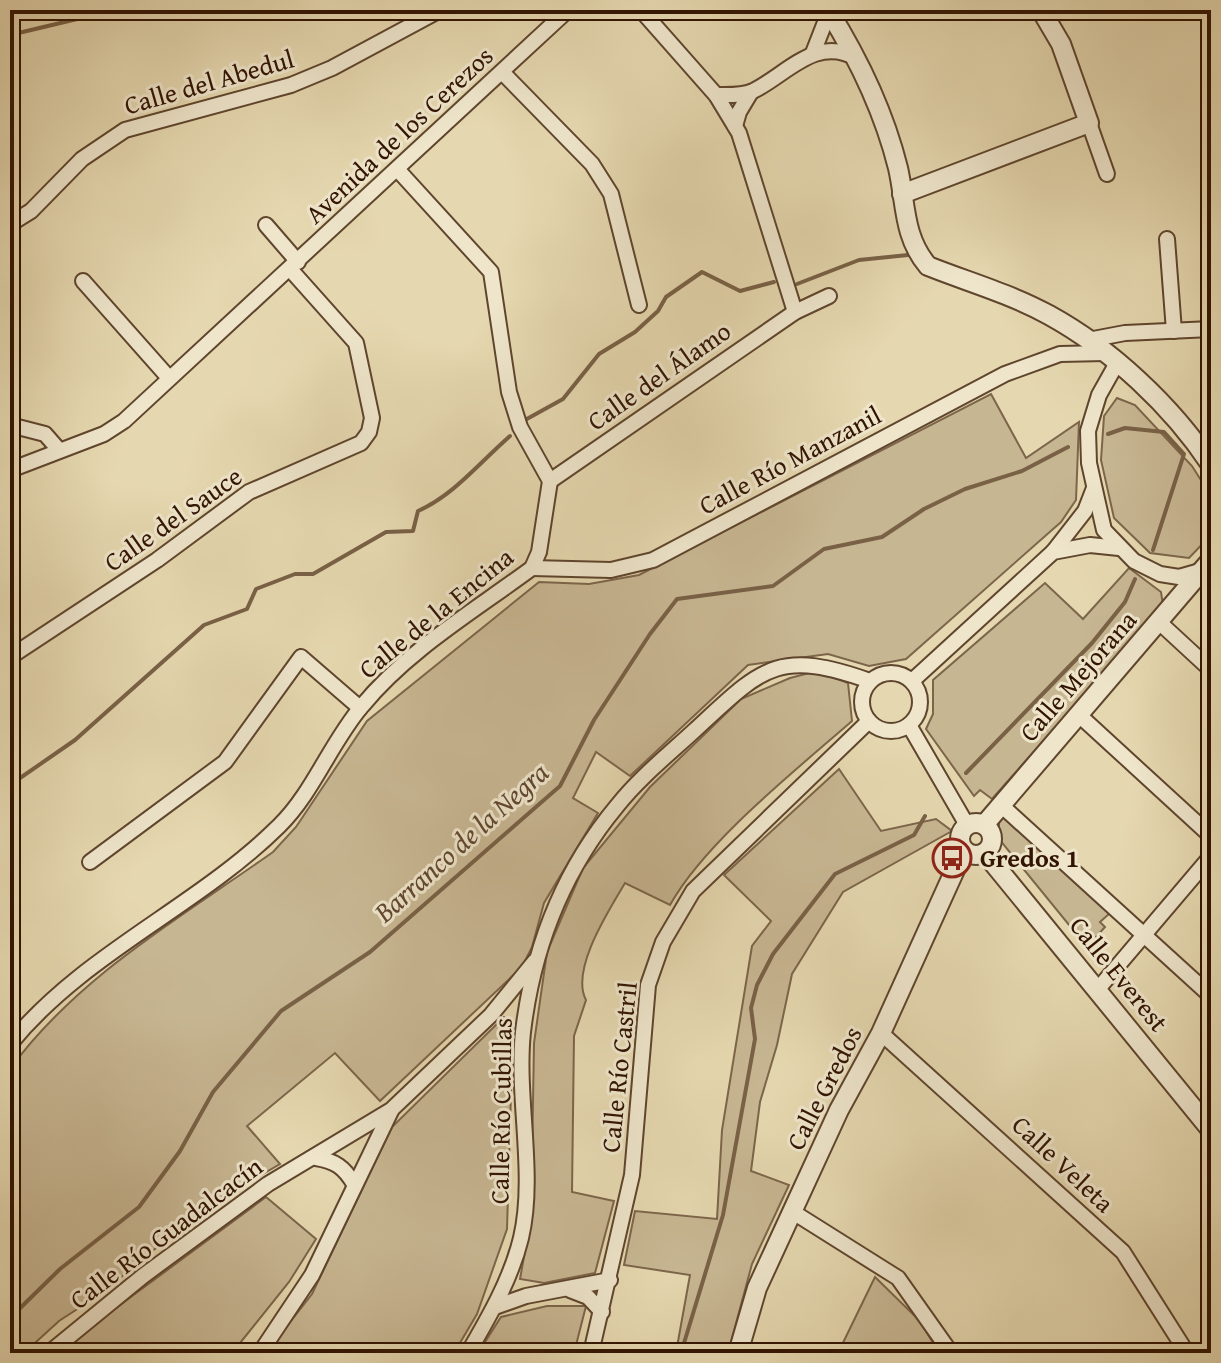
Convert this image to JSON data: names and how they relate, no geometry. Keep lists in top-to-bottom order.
{
  "streets": {
    "street": [
      "Calle del Abedul",
      "Avenida de los Cerezos",
      "Calle del Álamo",
      "Calle Río Manzanil",
      "Calle del Sauce",
      "Calle de la Encina",
      "Calle Mejorana",
      "Calle Everest",
      "Calle Río Castril",
      "Calle Gredos",
      "Calle Río Cubillas",
      "Calle Veleta",
      "Calle Río Guadalcacín"
    ]
  },
  "crossings": [
    ["Avenida de los Cerezos", "Calle del Sauce"],
    ["Calle del Álamo", "Calle de la Encina"],
    ["Calle Río Manzanil", "Calle de la Encina"],
    ["Calle Mejorana", "Calle Everest"],
    ["Calle Mejorana", "Calle Gredos"],
    ["Calle Everest", "Calle Gredos"],
    ["Calle Río Castril", "Calle Río Cubillas"],
    ["Calle Gredos", "Calle Veleta"],
    ["Calle Río Cubillas", "Calle Río Guadalcacín"]
  ],
  "water": ["Barranco de la Negra"],
  "places": {
    "bus stop": ["Gredos 1"]
  }
}
